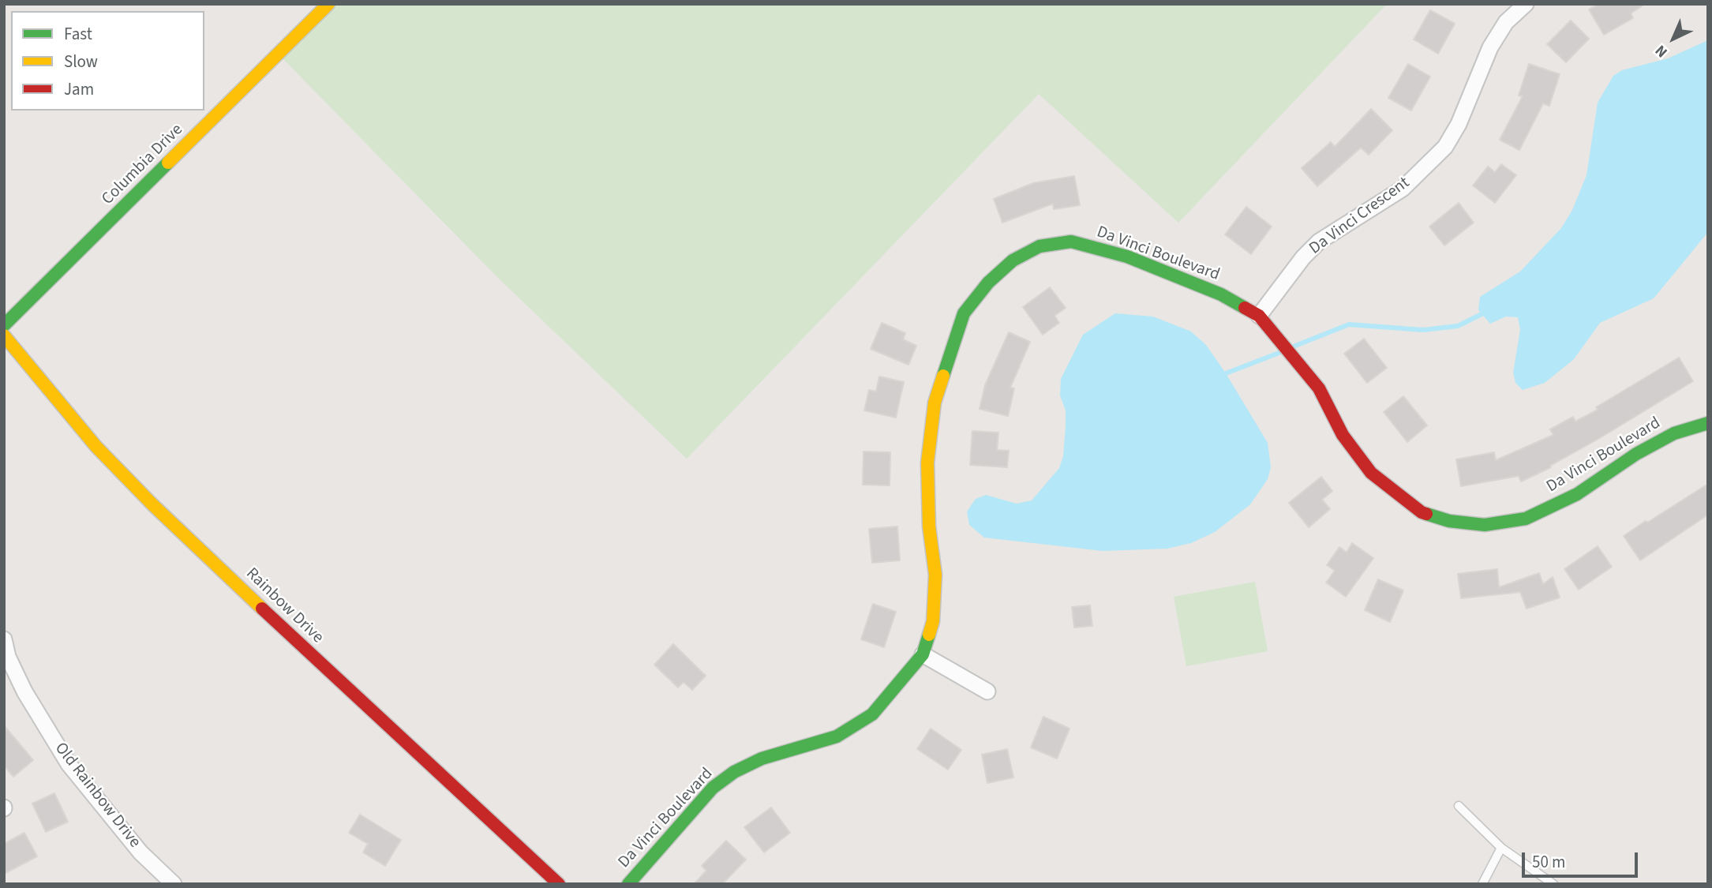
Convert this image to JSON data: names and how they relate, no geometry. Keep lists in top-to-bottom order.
{
  "streets": {
    "street": [
      "Columbia Drive",
      "Da Vinci Crescent",
      "Da Vinci Boulevard",
      "Rainbow Drive",
      "Old Rainbow Drive"
    ]
  },
  "crossings": [
    ["Da Vinci Crescent", "Da Vinci Boulevard"]
  ],
  "legend": ["Fast", "Slow", "Jam"],
  "scale_bar": "50 m",
  "north": "bottom left"
}
